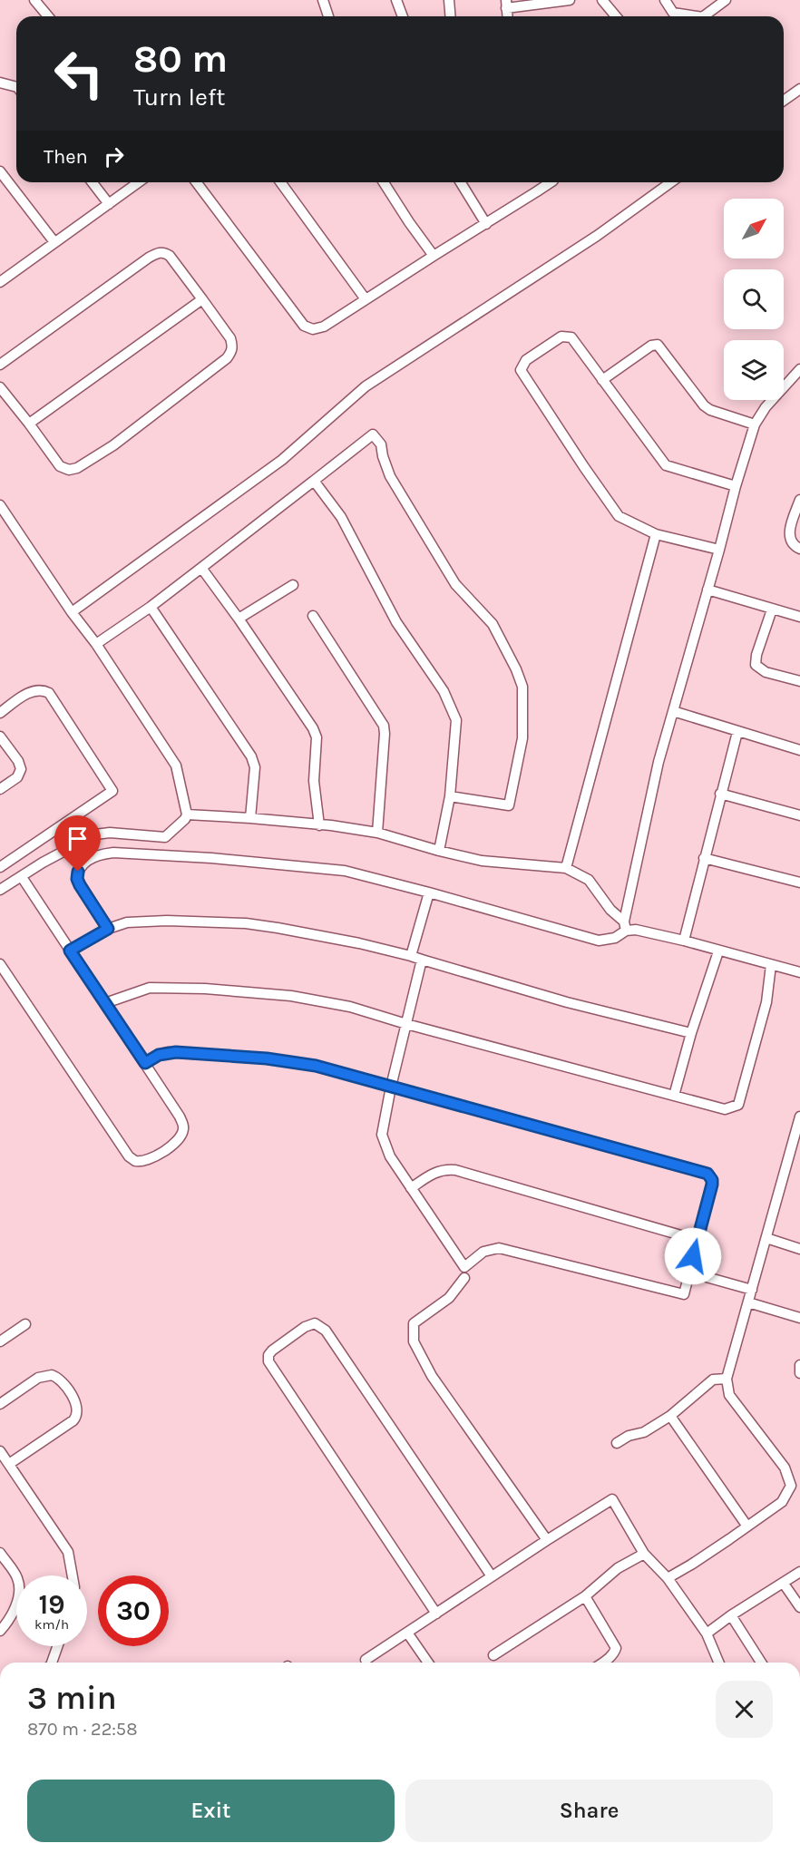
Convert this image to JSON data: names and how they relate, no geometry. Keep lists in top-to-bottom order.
{
  "north": "top right",
  "page": {
    "turn": ["80 m", "Turn left"],
    "then": "Then",
    "speed": "19 km/h",
    "limit": "30",
    "heading": ["3 min", "870 m · 22:58"],
    "buttons": ["Exit", "Share"]
  }
}
